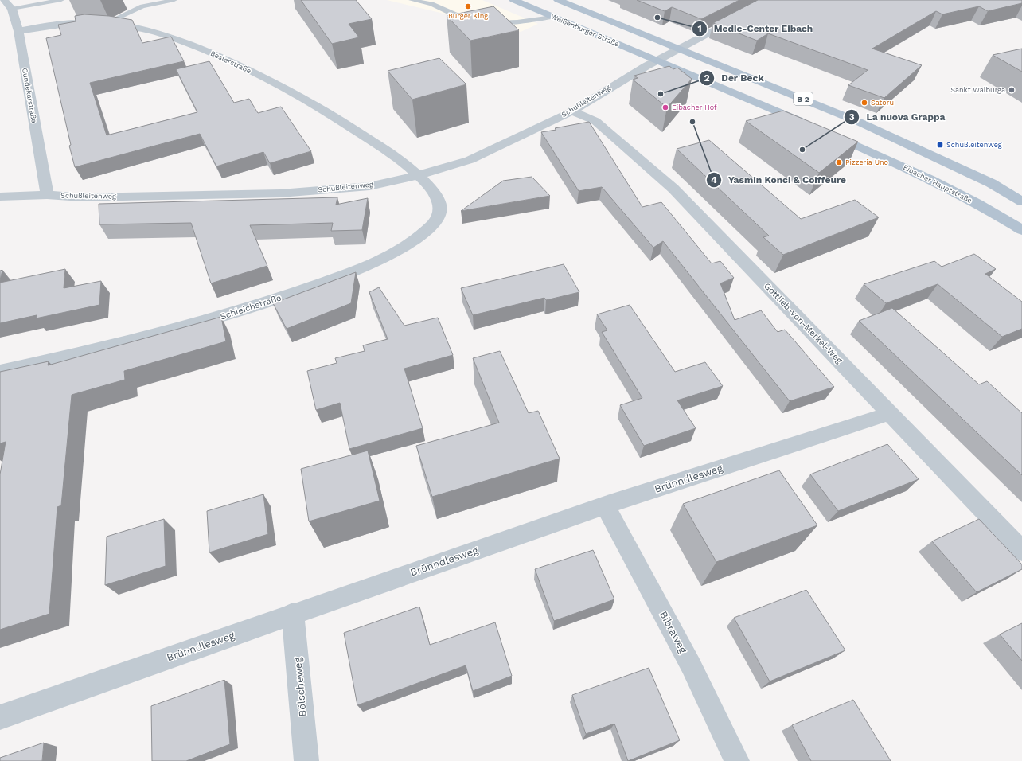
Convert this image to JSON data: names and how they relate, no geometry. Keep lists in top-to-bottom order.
{
  "streets": {
    "main road": ["Weißenburger Straße", "B 2", "Eibacher Hauptstraße"],
    "street": [
      "Beslerstraße",
      "Gundekarstraße",
      "Schußleitenweg",
      "Schleichstraße",
      "Gottlieb-von-Merkel-Weg",
      "Brünndlesweg",
      "Bibraweg",
      "Bölscheweg"
    ]
  },
  "crossings": [
    ["Weißenburger Straße", "B 2"],
    ["Weißenburger Straße", "Schußleitenweg"],
    ["Beslerstraße", "Gundekarstraße"],
    ["Beslerstraße", "Schußleitenweg"],
    ["Beslerstraße", "Schleichstraße"],
    ["Gundekarstraße", "Schußleitenweg"],
    ["B 2", "Schußleitenweg"],
    ["Schußleitenweg", "Schleichstraße"],
    ["Schußleitenweg", "Gottlieb-von-Merkel-Weg"],
    ["Gottlieb-von-Merkel-Weg", "Brünndlesweg"],
    ["Brünndlesweg", "Bibraweg"],
    ["Brünndlesweg", "Bölscheweg"]
  ],
  "places": {
    "other": [
      "Burger King",
      "Medic-Center Eibach",
      "Sankt Walburga",
      "Der Beck",
      "Satoru",
      "Eibacher Hof",
      "Yasmin Konci & Coiffeure",
      "La nuova Grappa",
      "Pizzeria Uno"
    ],
    "transit": ["Schußleitenweg"]
  }
}
